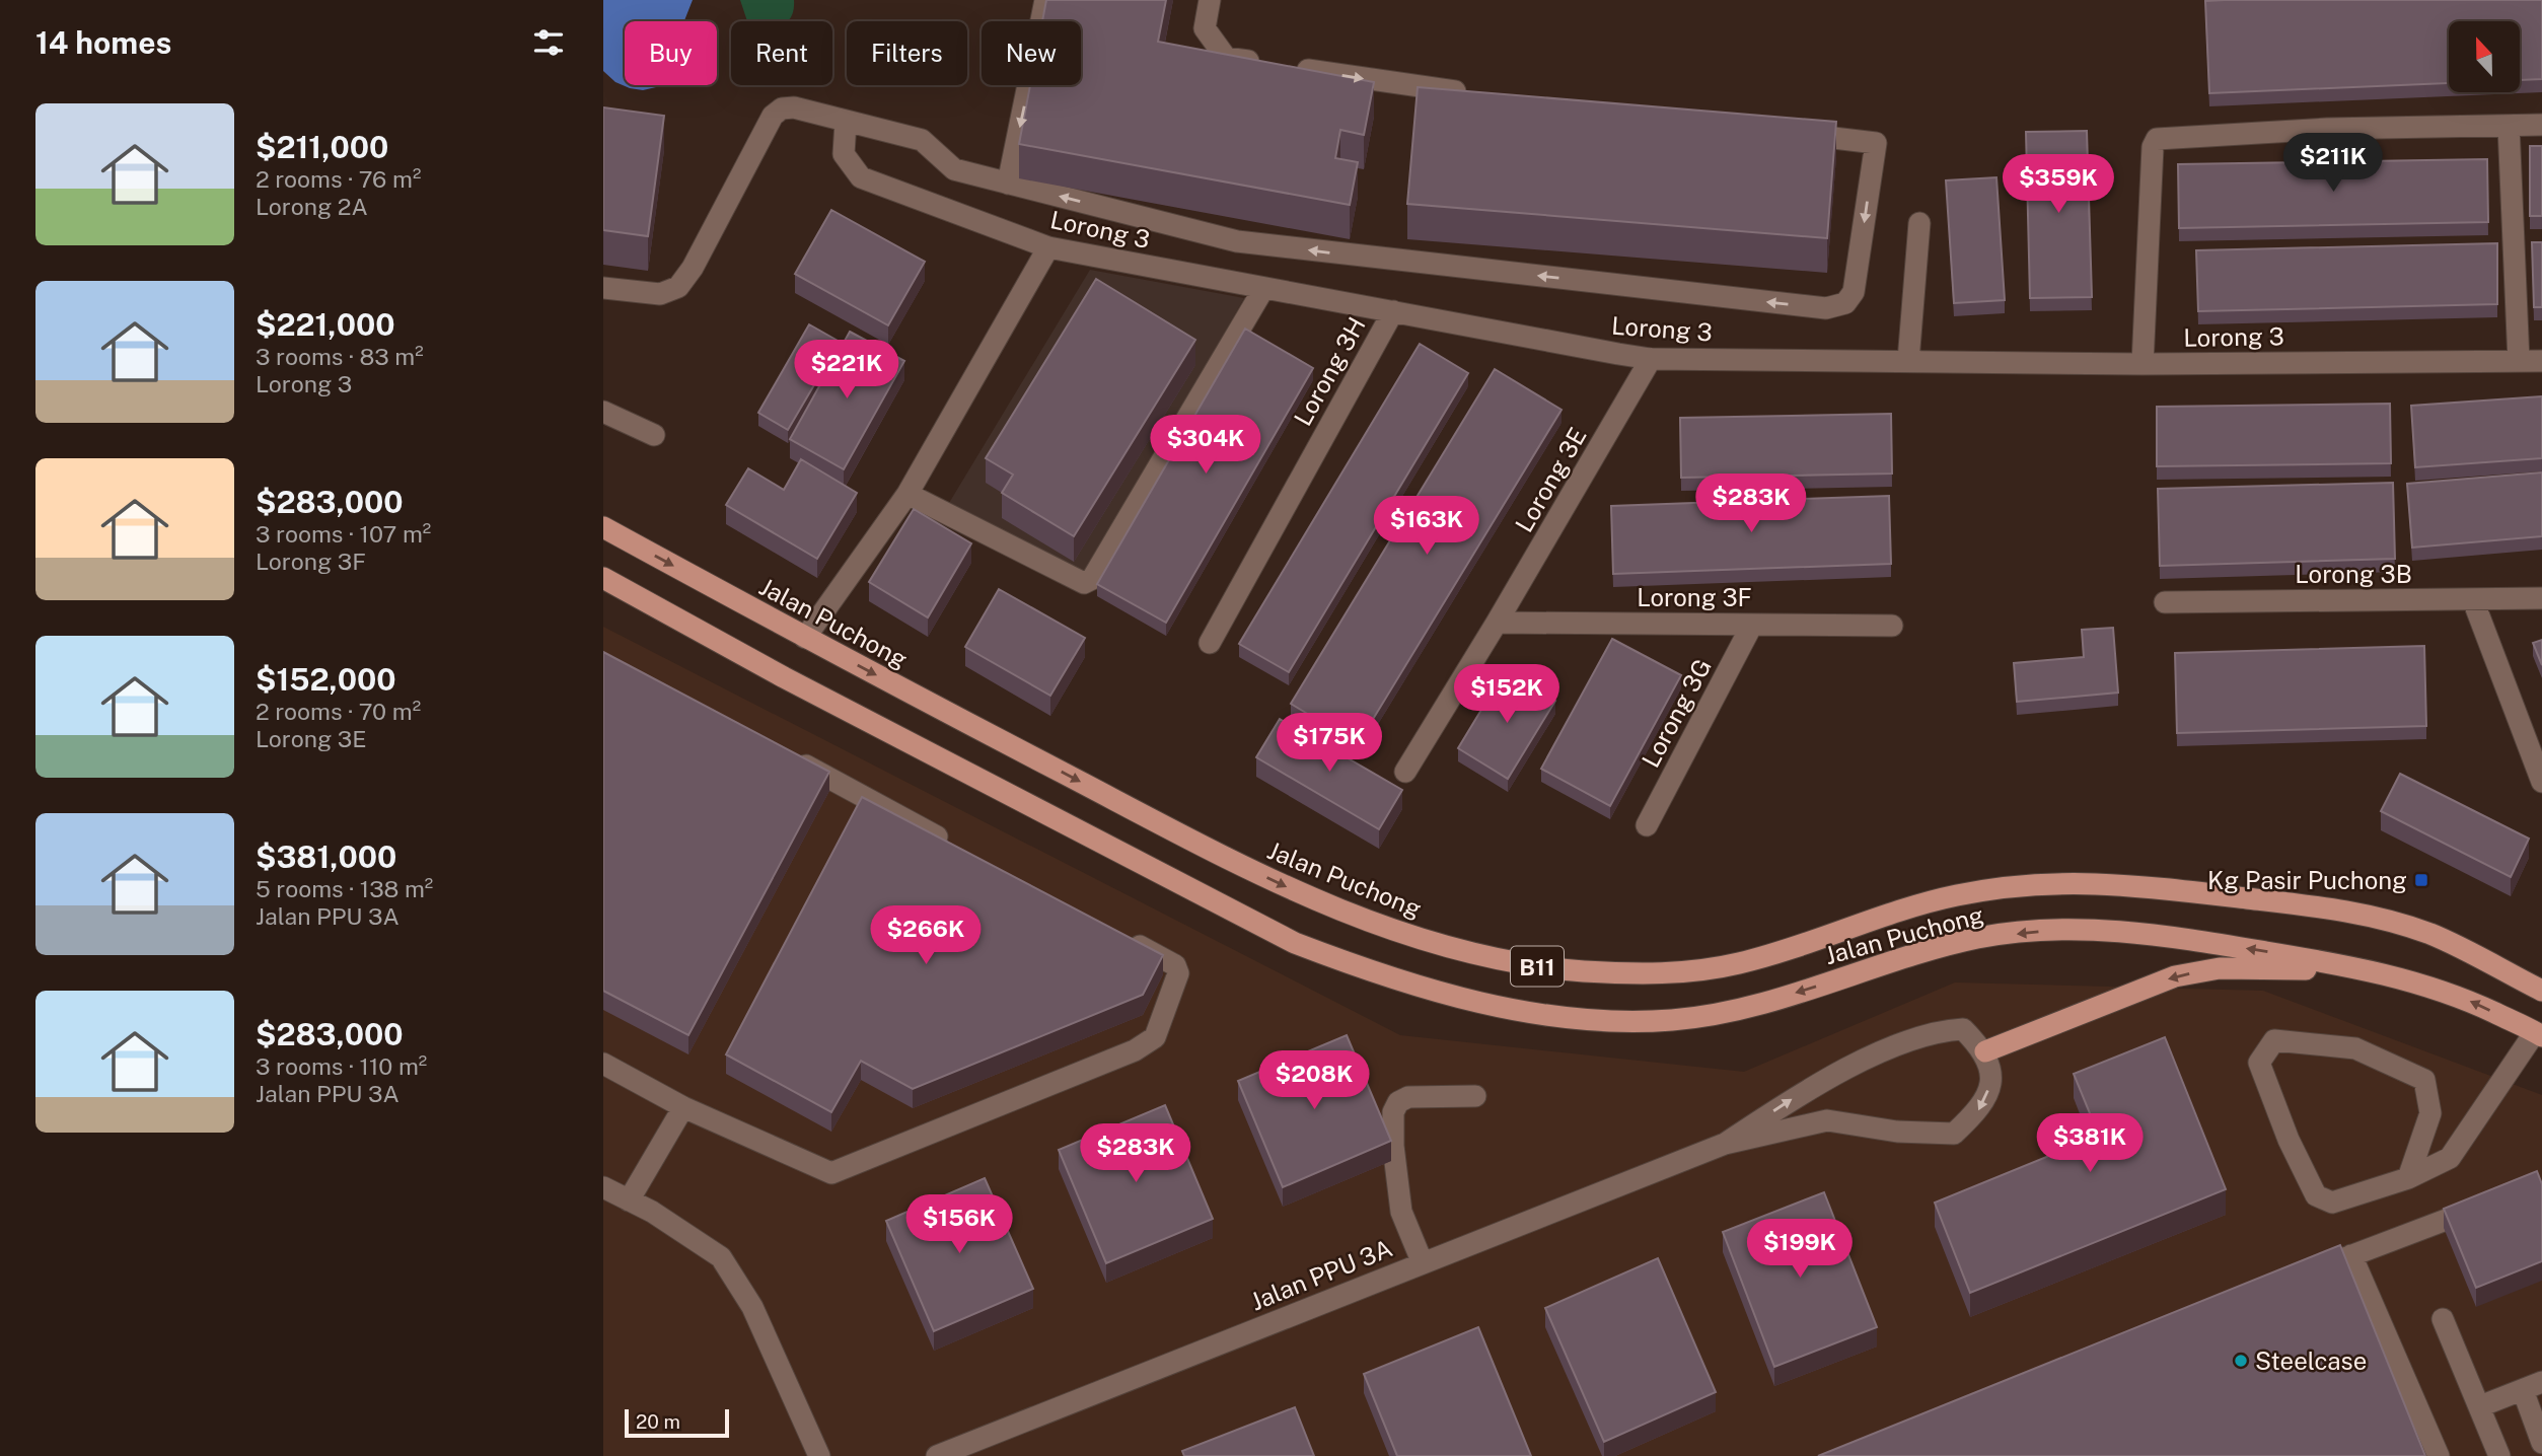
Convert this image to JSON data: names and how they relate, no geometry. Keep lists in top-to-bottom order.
{
  "streets": {
    "main road": ["Jalan Puchong", "B11"],
    "street": [
      "Lorong 3",
      "Lorong 3H",
      "Lorong 3E",
      "Lorong 3B",
      "Lorong 3F",
      "Lorong 3G",
      "Jalan PPU 3A"
    ]
  },
  "crossings": [
    ["Lorong 3", "Lorong 3H"],
    ["Lorong 3", "Lorong 3E"],
    ["Lorong 3E", "Lorong 3F"],
    ["Lorong 3F", "Lorong 3G"]
  ],
  "places": {
    "transit": ["Kg Pasir Puchong"],
    "other": ["Steelcase"]
  },
  "scale_bar": "20 m",
  "north": "top",
  "page": {
    "heading": "14 homes",
    "chip": [
      "Buy",
      "Rent",
      "Filters",
      "New"
    ],
    "list": [
      {
        "name": "$211,000",
        "note": "2 rooms · 76 m² · Lorong 2A"
      },
      {
        "name": "$221,000",
        "note": "3 rooms · 83 m² · Lorong 3"
      },
      {
        "name": "$283,000",
        "note": "3 rooms · 107 m² · Lorong 3F"
      },
      {
        "name": "$152,000",
        "note": "2 rooms · 70 m² · Lorong 3E"
      },
      {
        "name": "$381,000",
        "note": "5 rooms · 138 m² · Jalan PPU 3A"
      },
      {
        "name": "$283,000",
        "note": "3 rooms · 110 m² · Jalan PPU 3A"
      }
    ],
    "price": [
      "$211K",
      "$359K",
      "$221K",
      "$304K",
      "$283K",
      "$163K",
      "$152K",
      "$175K",
      "$266K",
      "$208K",
      "$381K",
      "$283K",
      "$156K",
      "$199K"
    ],
    "scale": "20 m"
  }
}
